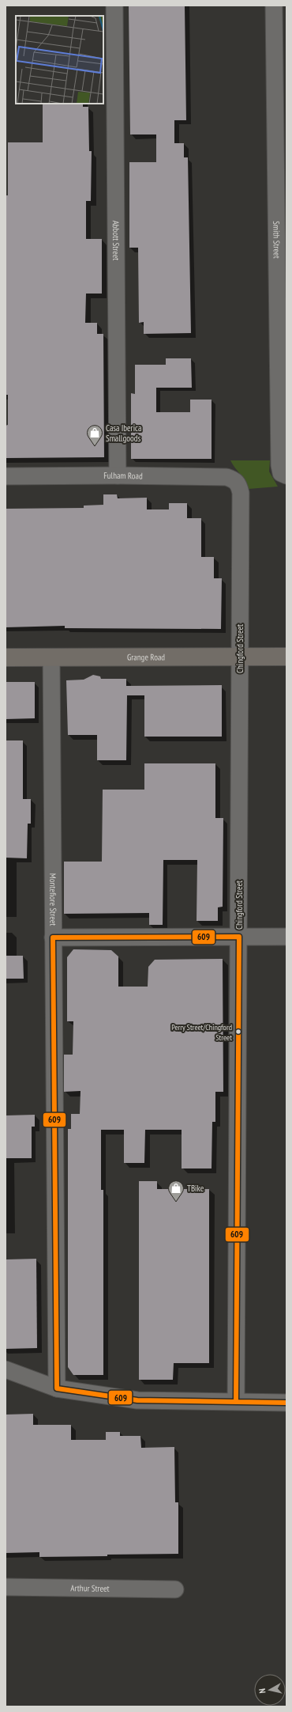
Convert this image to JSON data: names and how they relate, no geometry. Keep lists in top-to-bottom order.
{
  "streets": {
    "main road": ["Grange Road"],
    "street": [
      "Smith Street",
      "Abbott Street",
      "Fulham Road",
      "Chingford Street",
      "Montefiore Street",
      "Arthur Street"
    ]
  },
  "crossings": [
    ["Abbott Street", "Fulham Road"],
    ["Fulham Road", "Chingford Street"],
    ["Chingford Street", "Grange Road"],
    ["Grange Road", "Montefiore Street"]
  ],
  "places": {
    "shop": ["Casa Iberica Smallgoods", "TBike"],
    "other": ["Perry Street/Chingford Street"]
  },
  "lines": ["transit line 609"],
  "north": "left"
}
